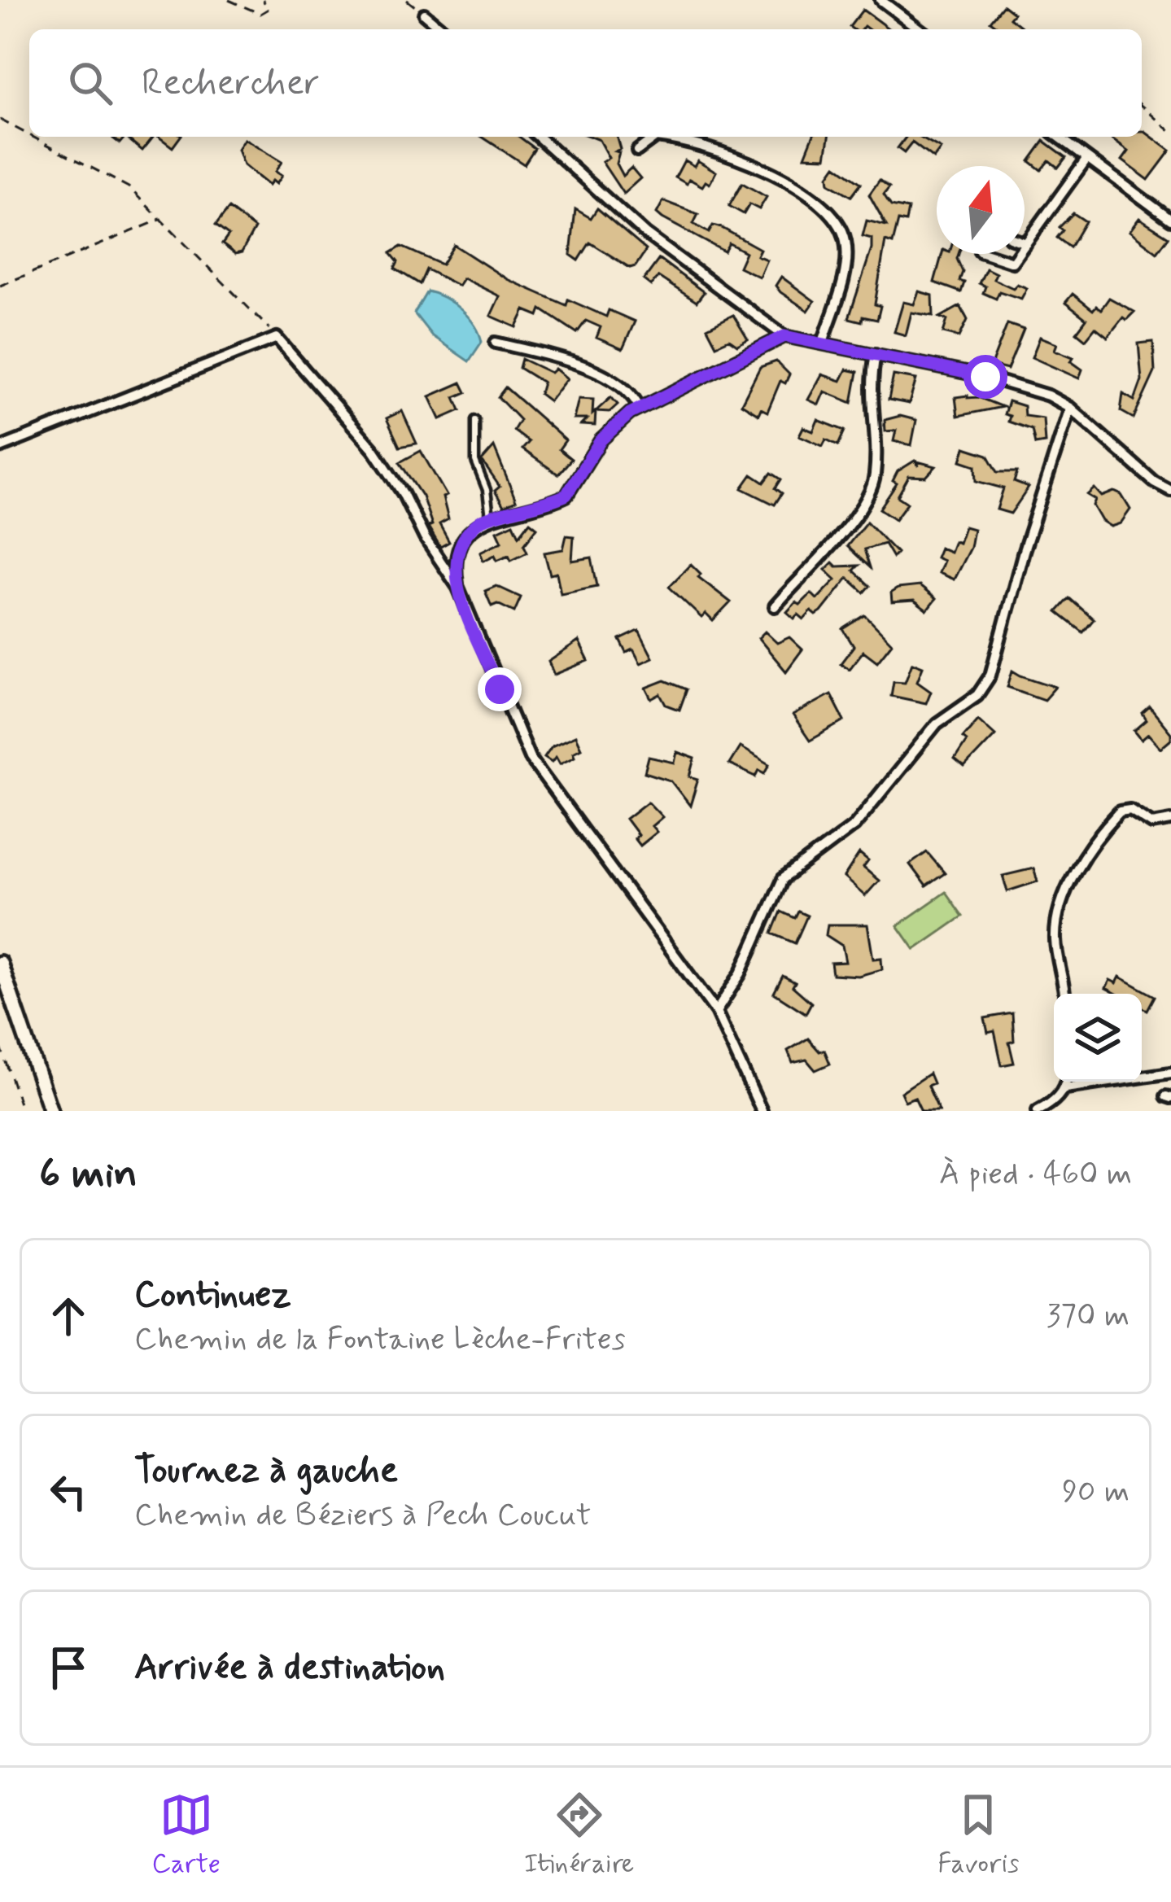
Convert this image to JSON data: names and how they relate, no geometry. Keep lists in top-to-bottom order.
{
  "north": "top",
  "page": {
    "search": "Rechercher",
    "heading": ["6 min", "À pied · 460 m"],
    "list": [
      ["Continuez", "Chemin de la Fontaine Lèche-Frites", "370 m"],
      ["Tournez à gauche", "Chemin de Béziers à Pech Coucut", "90 m"],
      "Arrivée à destination"
    ],
    "nav": ["Carte", "Itinéraire", "Favoris"]
  }
}
